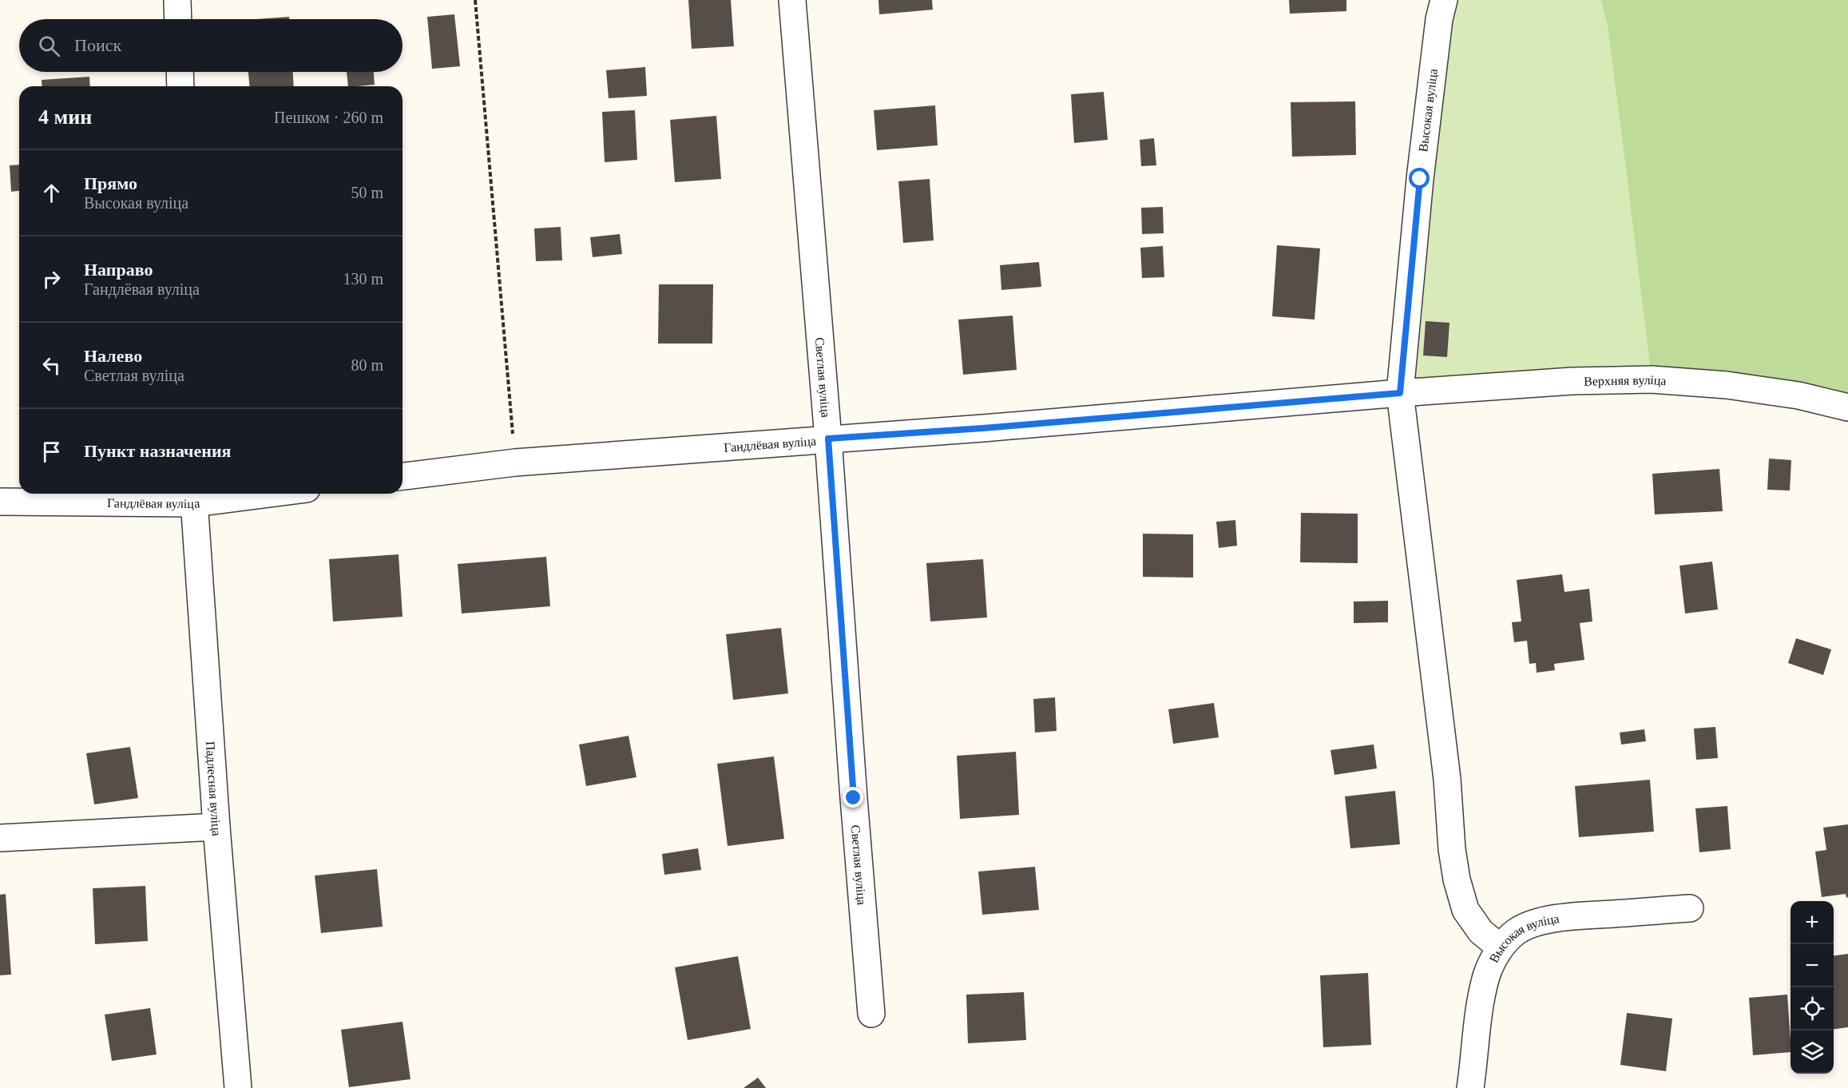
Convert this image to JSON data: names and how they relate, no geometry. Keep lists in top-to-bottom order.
{
  "streets": {
    "street": [
      "Высокая вуліца",
      "Светлая вуліца",
      "Верхняя вуліца",
      "Гандлёвая вуліца",
      "Падлесная вуліца"
    ]
  },
  "crossings": [
    ["Высокая вуліца", "Верхняя вуліца"],
    ["Высокая вуліца", "Гандлёвая вуліца"],
    ["Светлая вуліца", "Гандлёвая вуліца"],
    ["Верхняя вуліца", "Гандлёвая вуліца"],
    ["Гандлёвая вуліца", "Падлесная вуліца"]
  ],
  "page": {
    "search": "Поиск",
    "heading": ["4 мин", "Пешком · 260 m"],
    "list": [
      ["Прямо", "Высокая вуліца", "50 m"],
      ["Направо", "Гандлёвая вуліца", "130 m"],
      ["Налево", "Светлая вуліца", "80 m"],
      "Пункт назначения"
    ],
    "map_buttons": ["+", "−"]
  }
}
